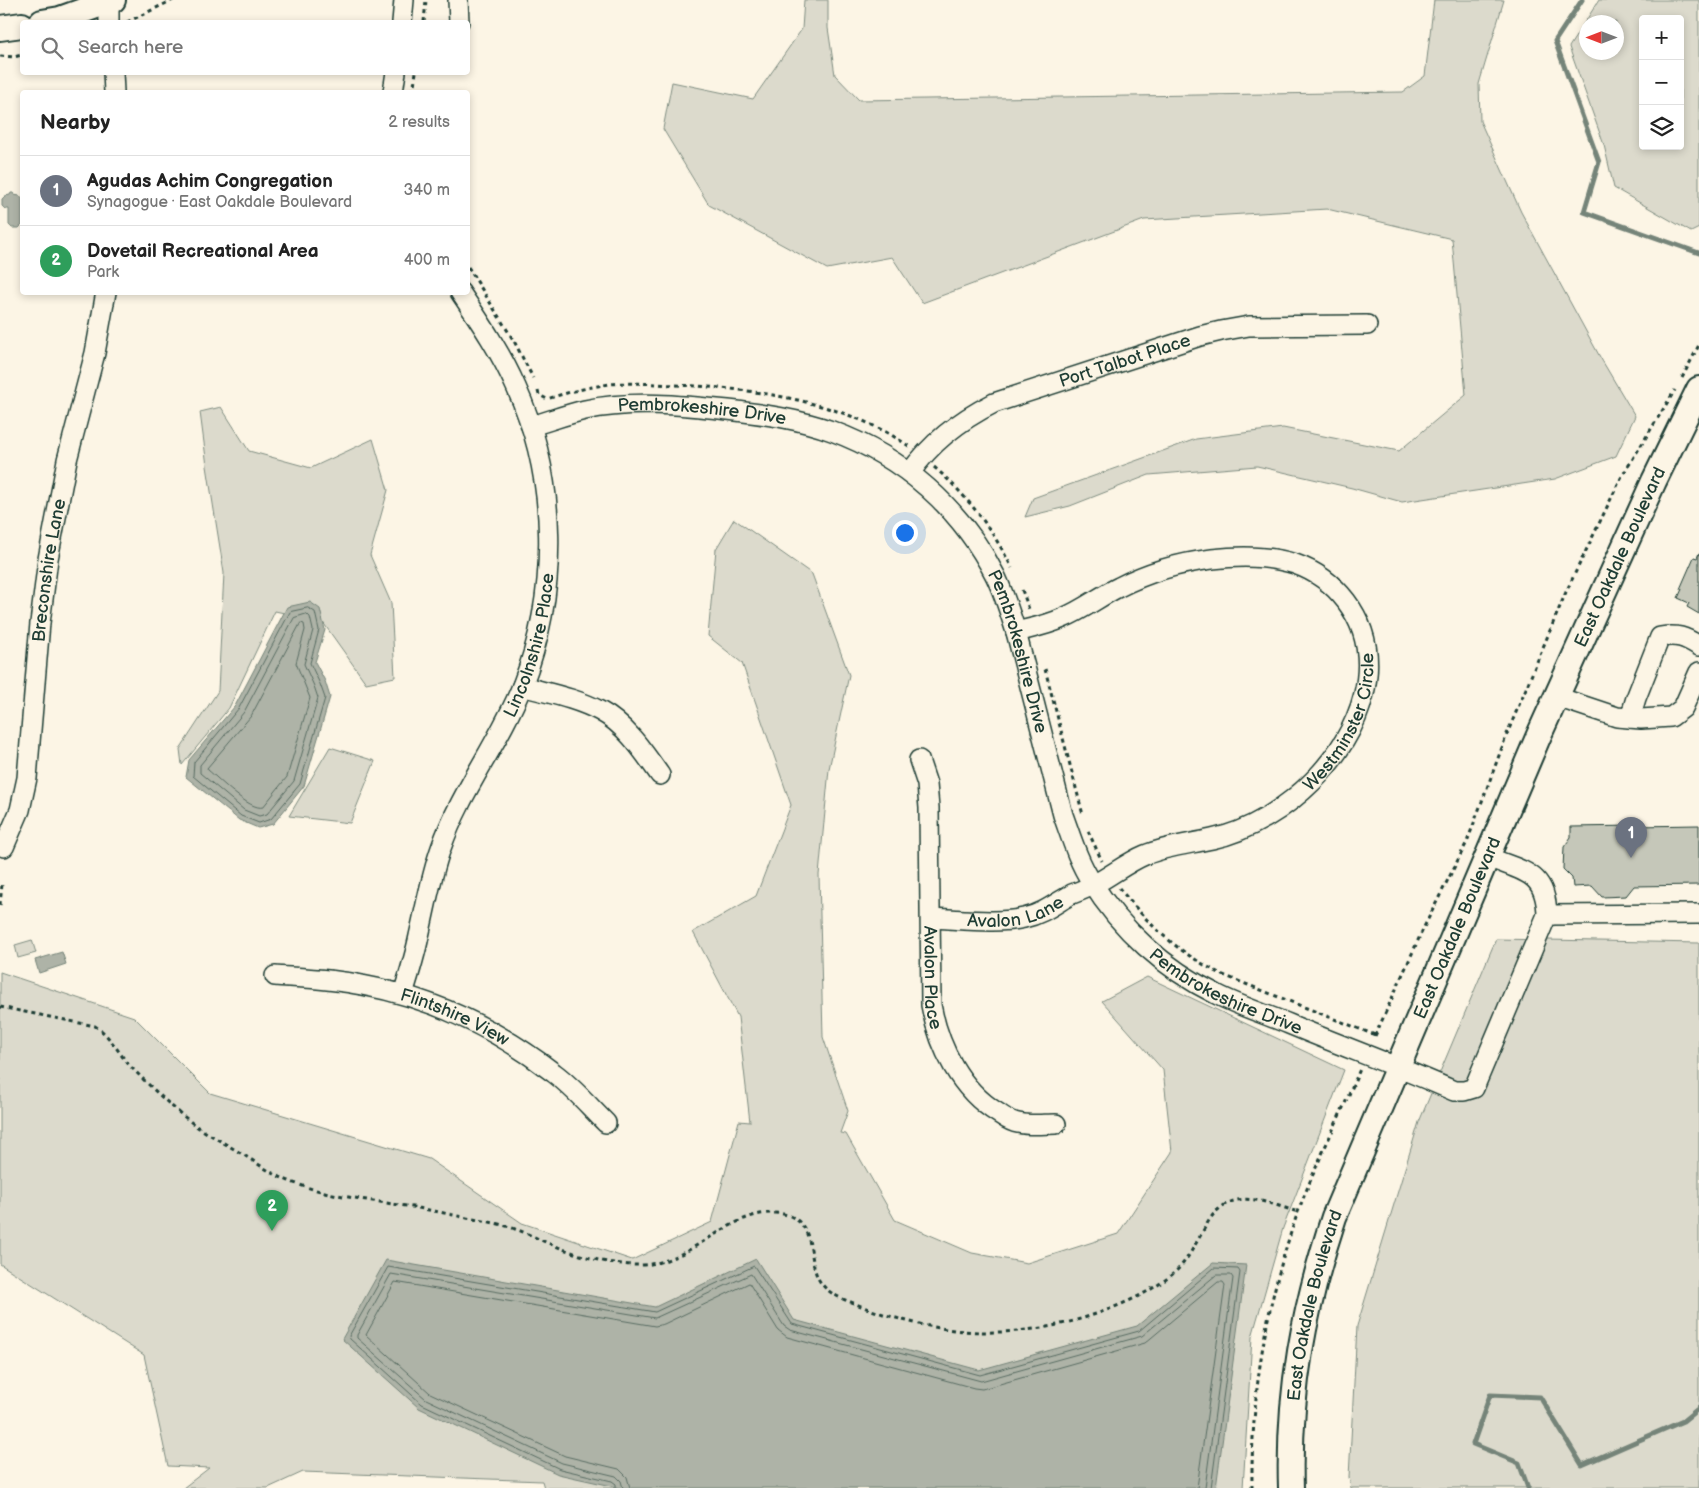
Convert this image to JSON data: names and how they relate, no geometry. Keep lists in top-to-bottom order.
{
  "streets": {
    "main road": ["East Oakdale Boulevard"],
    "street": [
      "Port Talbot Place",
      "Pembrokeshire Drive",
      "Breconshire Lane",
      "Lincolnshire Place",
      "Westminster Circle",
      "Avalon Lane",
      "Avalon Place",
      "Flintshire View"
    ]
  },
  "crossings": [
    ["Port Talbot Place", "Pembrokeshire Drive"],
    ["Pembrokeshire Drive", "East Oakdale Boulevard"],
    ["Pembrokeshire Drive", "Lincolnshire Place"],
    ["Pembrokeshire Drive", "Westminster Circle"],
    ["Pembrokeshire Drive", "Avalon Lane"],
    ["Lincolnshire Place", "Flintshire View"],
    ["Westminster Circle", "Avalon Lane"],
    ["Avalon Lane", "Avalon Place"]
  ],
  "north": "left",
  "page": {
    "map_buttons": ["+", "−"],
    "search": "Search here",
    "heading": ["Nearby", "2 results"],
    "list": [
      {
        "mark": "1",
        "name": "Agudas Achim Congregation",
        "note": "Synagogue · East Oakdale Boulevard",
        "value": "340 m"
      },
      {
        "mark": "2",
        "name": "Dovetail Recreational Area",
        "note": "Park",
        "value": "400 m"
      }
    ],
    "pins": ["1", "2"]
  }
}
